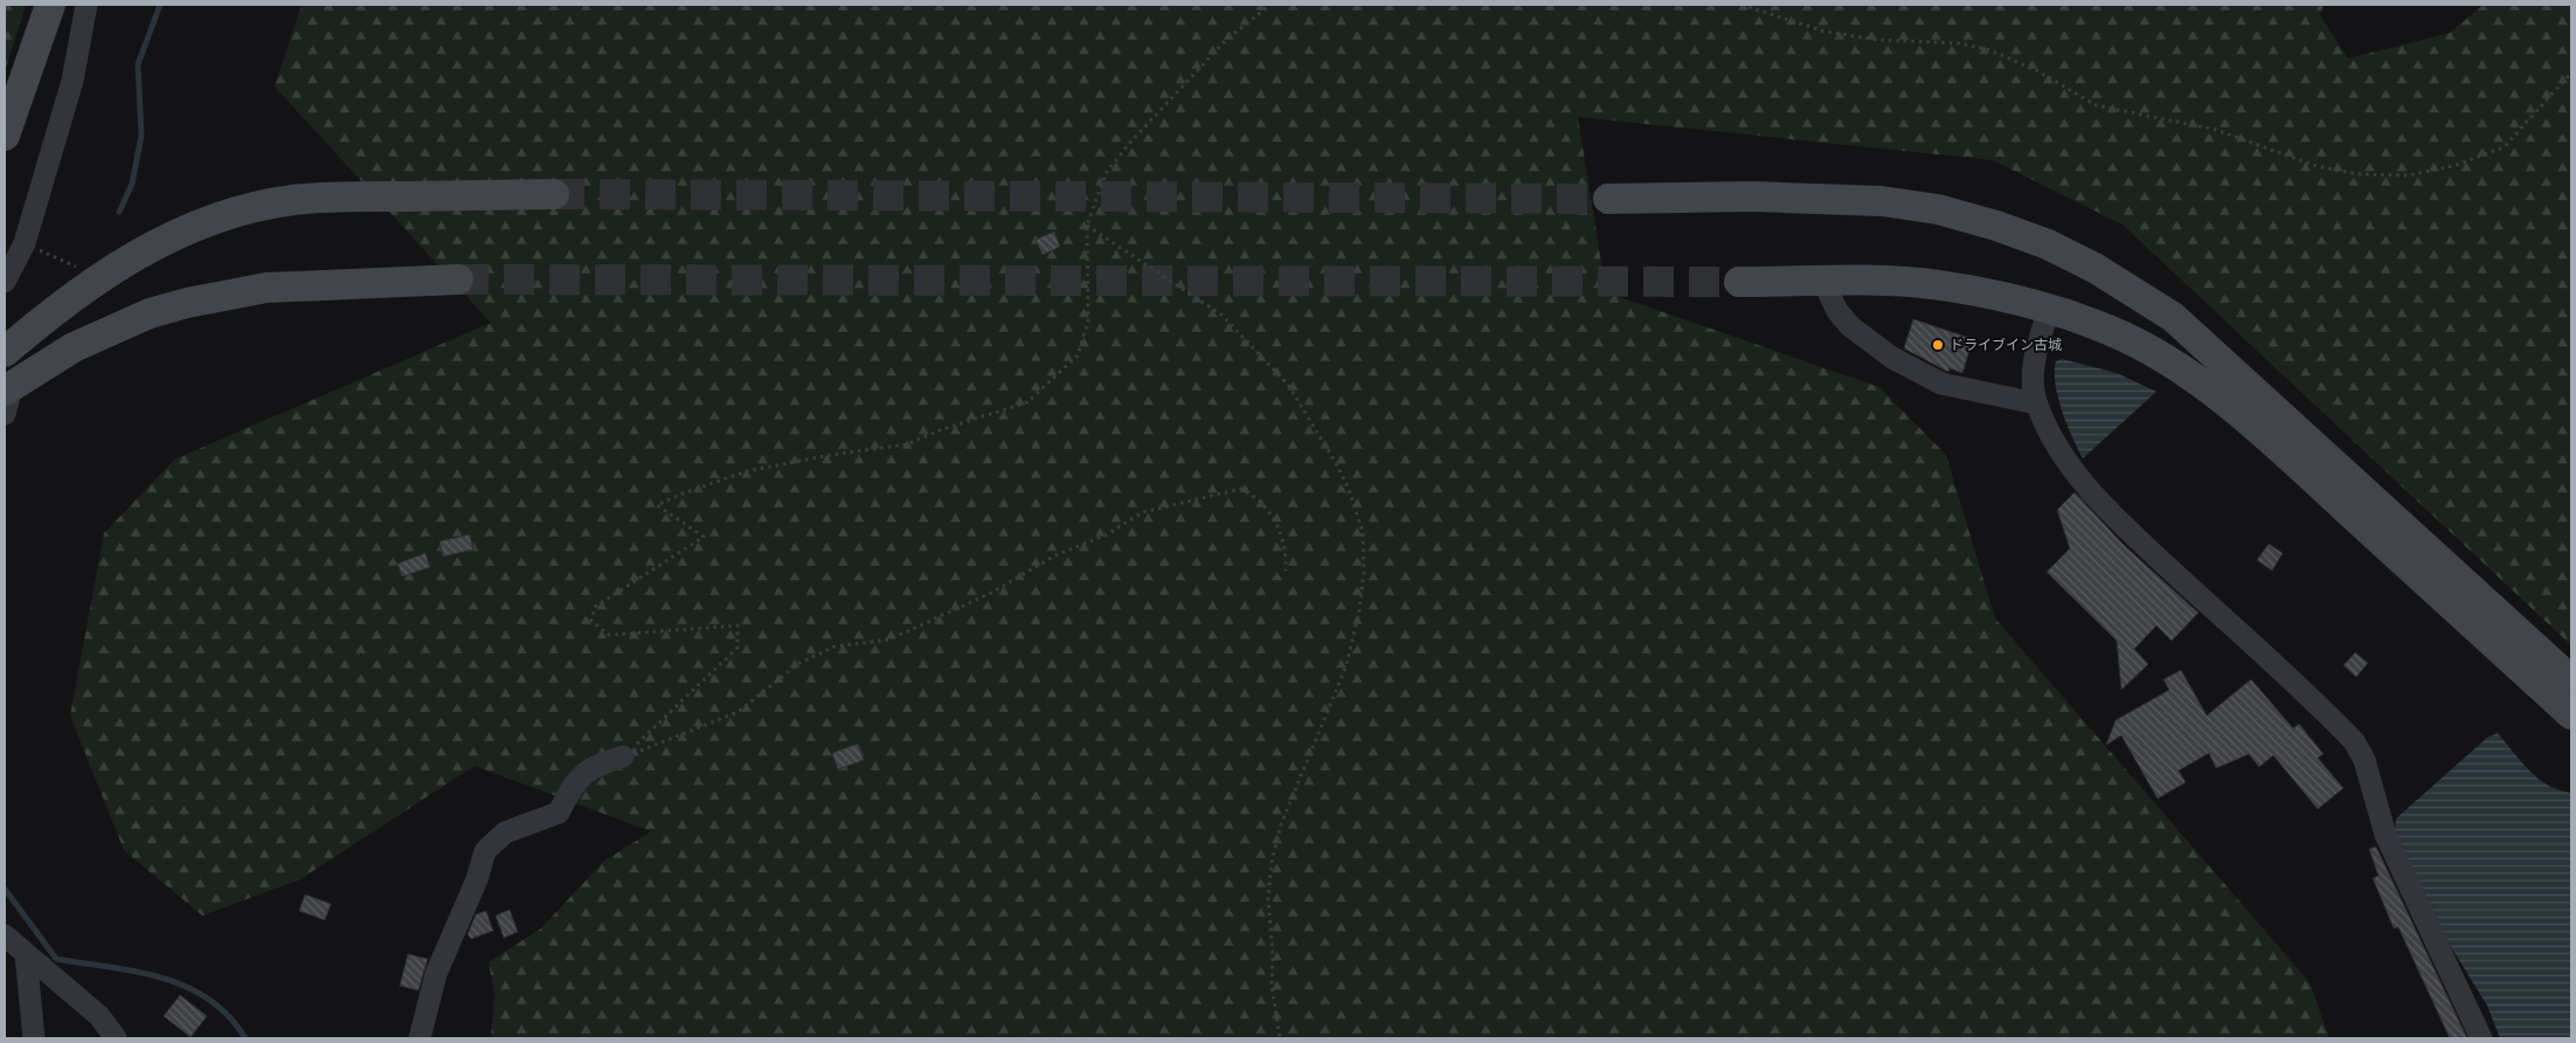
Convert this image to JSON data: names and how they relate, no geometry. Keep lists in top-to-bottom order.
{
  "places": ["ドライブイン古城"]
}
